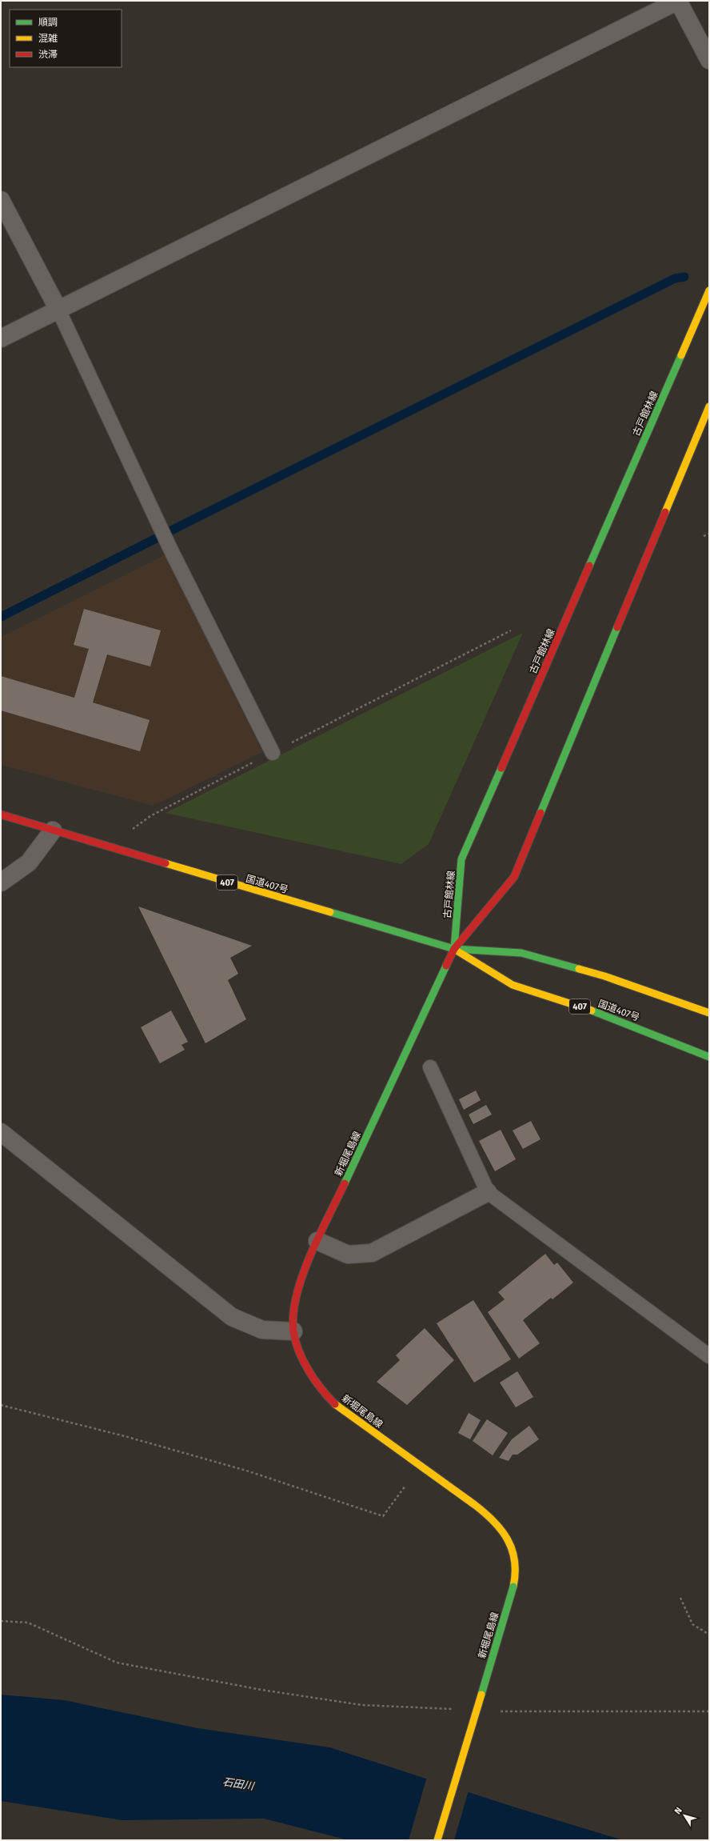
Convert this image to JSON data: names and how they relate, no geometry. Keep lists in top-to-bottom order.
{
  "streets": {
    "main road": [
      "古戸館林線",
      "407",
      "国道407号",
      "新堀尾島線"
    ]
  },
  "crossings": [
    ["古戸館林線", "国道407号"],
    ["古戸館林線", "新堀尾島線"],
    ["国道407号", "新堀尾島線"]
  ],
  "water": ["石田川"],
  "legend": ["順調", "混雑", "渋滞"],
  "north": "top left"
}
